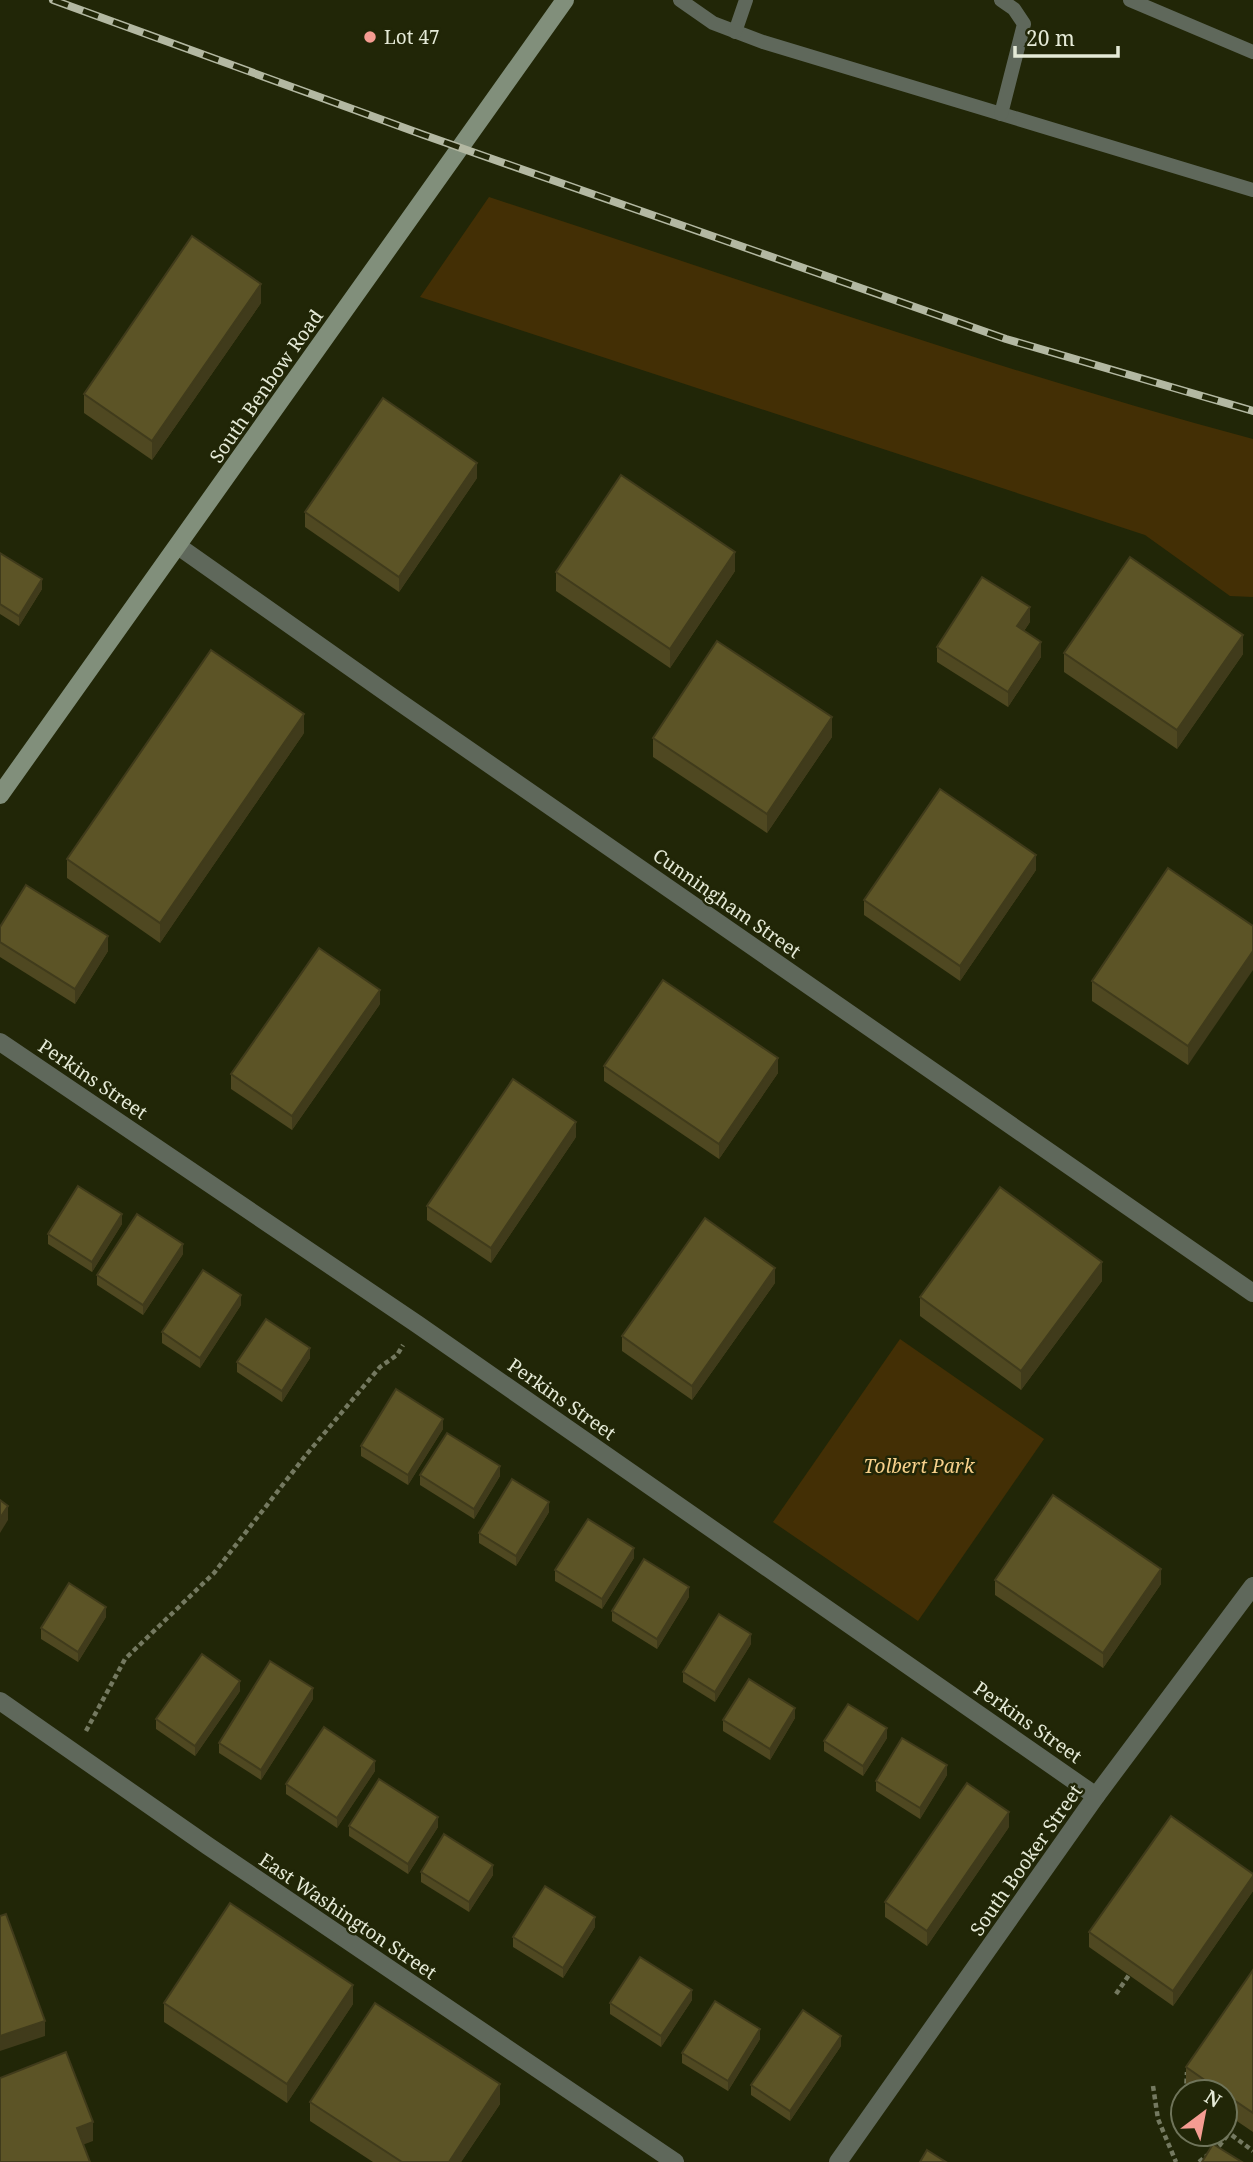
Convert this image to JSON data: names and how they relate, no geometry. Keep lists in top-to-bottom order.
{
  "streets": {
    "street": [
      "South Benbow Road",
      "Cunningham Street",
      "Perkins Street",
      "South Booker Street",
      "East Washington Street"
    ]
  },
  "crossings": [
    ["South Benbow Road", "Cunningham Street"],
    ["Perkins Street", "South Booker Street"]
  ],
  "parks": ["Tolbert Park"],
  "places": ["Lot 47"],
  "scale_bar": "20 m",
  "north": "top right"
}
